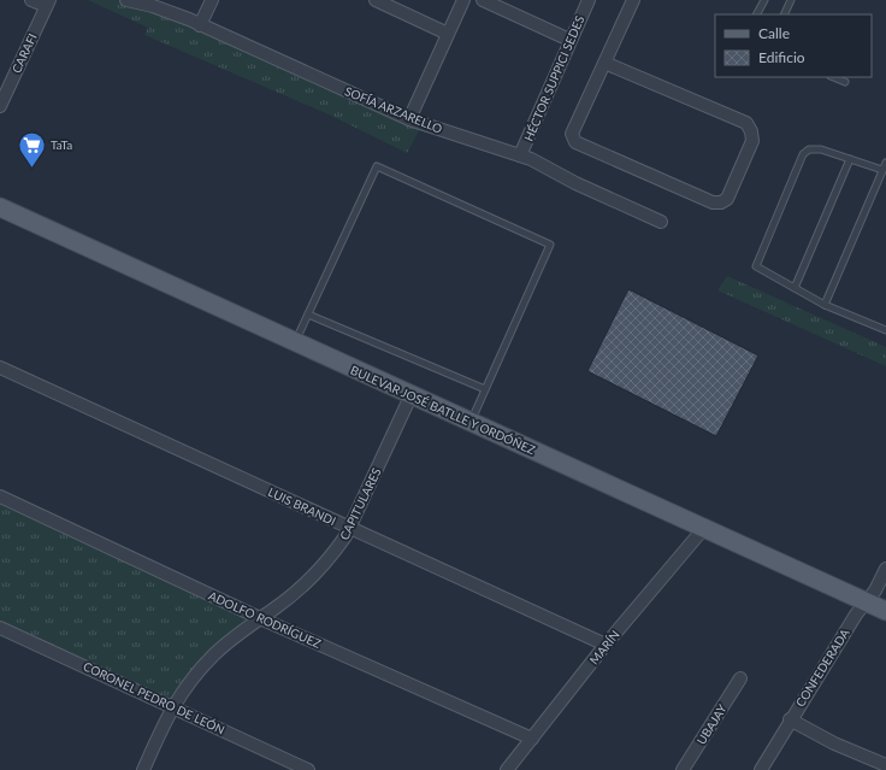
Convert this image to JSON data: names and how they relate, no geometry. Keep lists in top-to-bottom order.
{
  "streets": {
    "main road": ["BULEVAR JOSÉ BATLLE Y ORDÓÑEZ"],
    "street": [
      "CARAFI",
      "HÉCTOR SUPPICI SEDES",
      "SOFÍA ARZARELLO",
      "CAPITULARES",
      "LUIS BRANDI",
      "ADOLFO RODRÍGUEZ",
      "MARÍN",
      "CONFEDERADA",
      "CORONEL PEDRO DE LEÓN",
      "UBAJAY"
    ]
  },
  "crossings": [
    ["HÉCTOR SUPPICI SEDES", "SOFÍA ARZARELLO"],
    ["BULEVAR JOSÉ BATLLE Y ORDÓÑEZ", "CAPITULARES"],
    ["BULEVAR JOSÉ BATLLE Y ORDÓÑEZ", "MARÍN"],
    ["BULEVAR JOSÉ BATLLE Y ORDÓÑEZ", "CONFEDERADA"],
    ["CAPITULARES", "LUIS BRANDI"],
    ["CAPITULARES", "ADOLFO RODRÍGUEZ"],
    ["CAPITULARES", "CORONEL PEDRO DE LEÓN"],
    ["LUIS BRANDI", "MARÍN"],
    ["ADOLFO RODRÍGUEZ", "MARÍN"]
  ],
  "places": {
    "supermarket": ["TaTa"]
  },
  "legend": ["Calle", "Edificio"]
}
